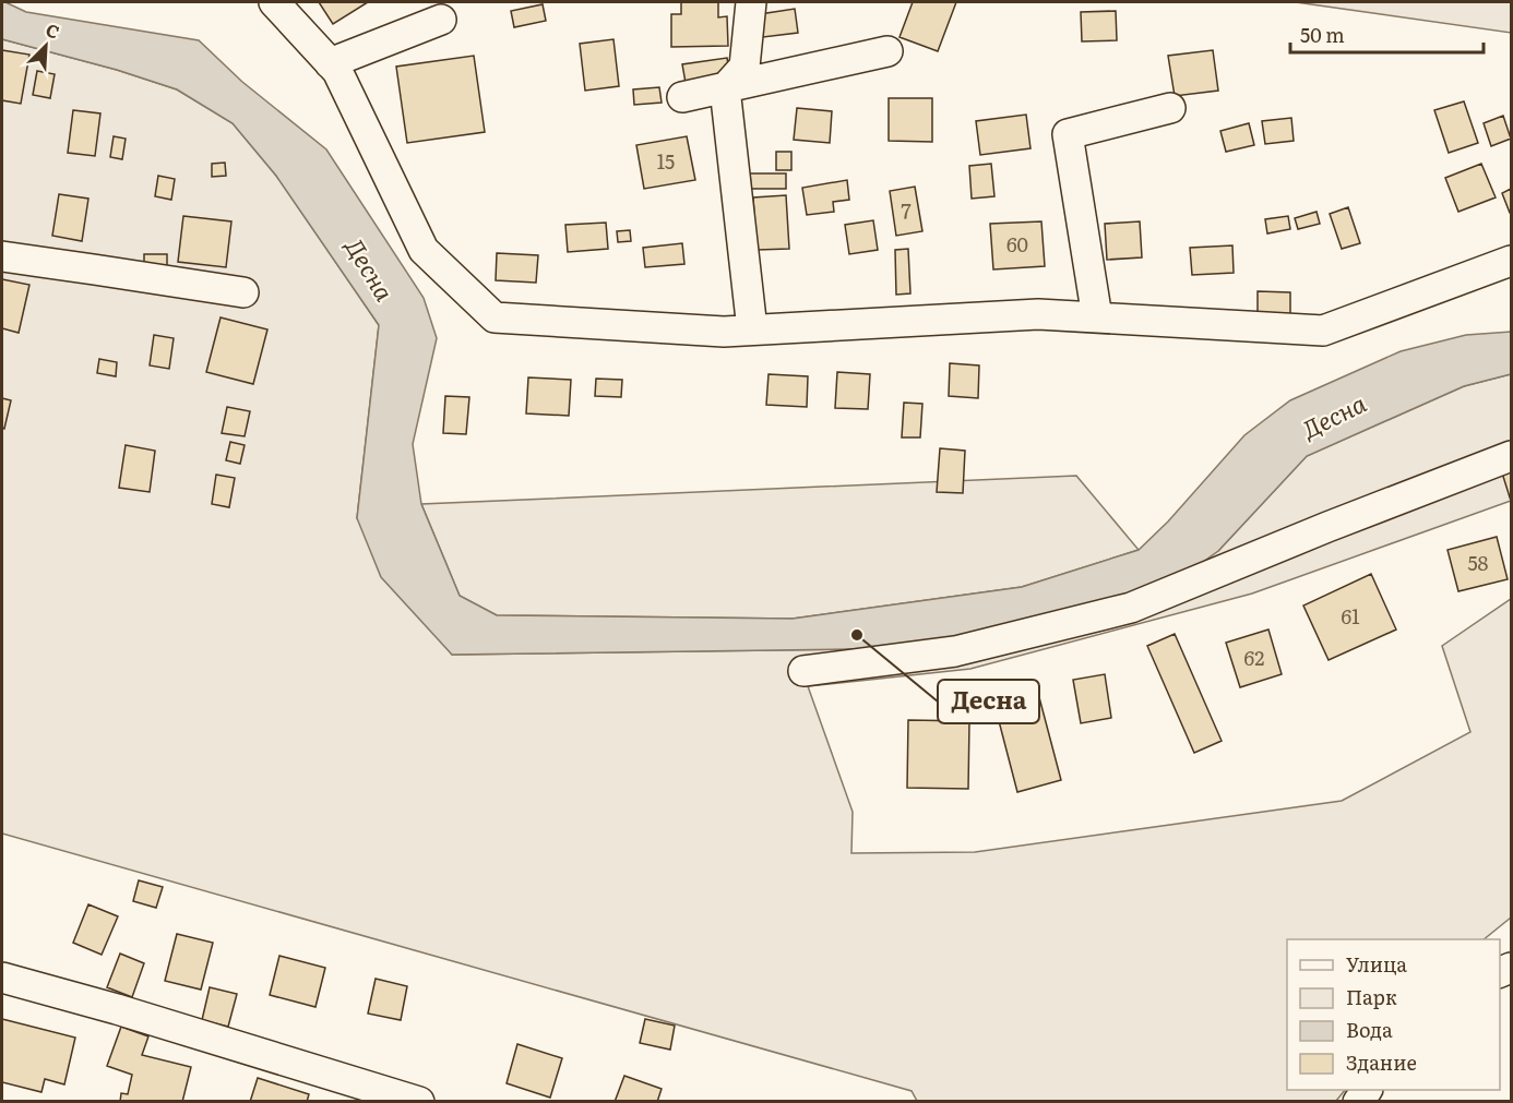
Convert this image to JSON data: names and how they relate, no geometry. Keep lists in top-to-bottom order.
{
  "water": ["Десна"],
  "places": ["Десна"],
  "house_numbers": [
    "15",
    "7",
    "60",
    "58",
    "61",
    "62"
  ],
  "legend": [
    "Улица",
    "Парк",
    "Вода",
    "Здание"
  ],
  "scale_bar": "50 m",
  "north": "top right"
}
